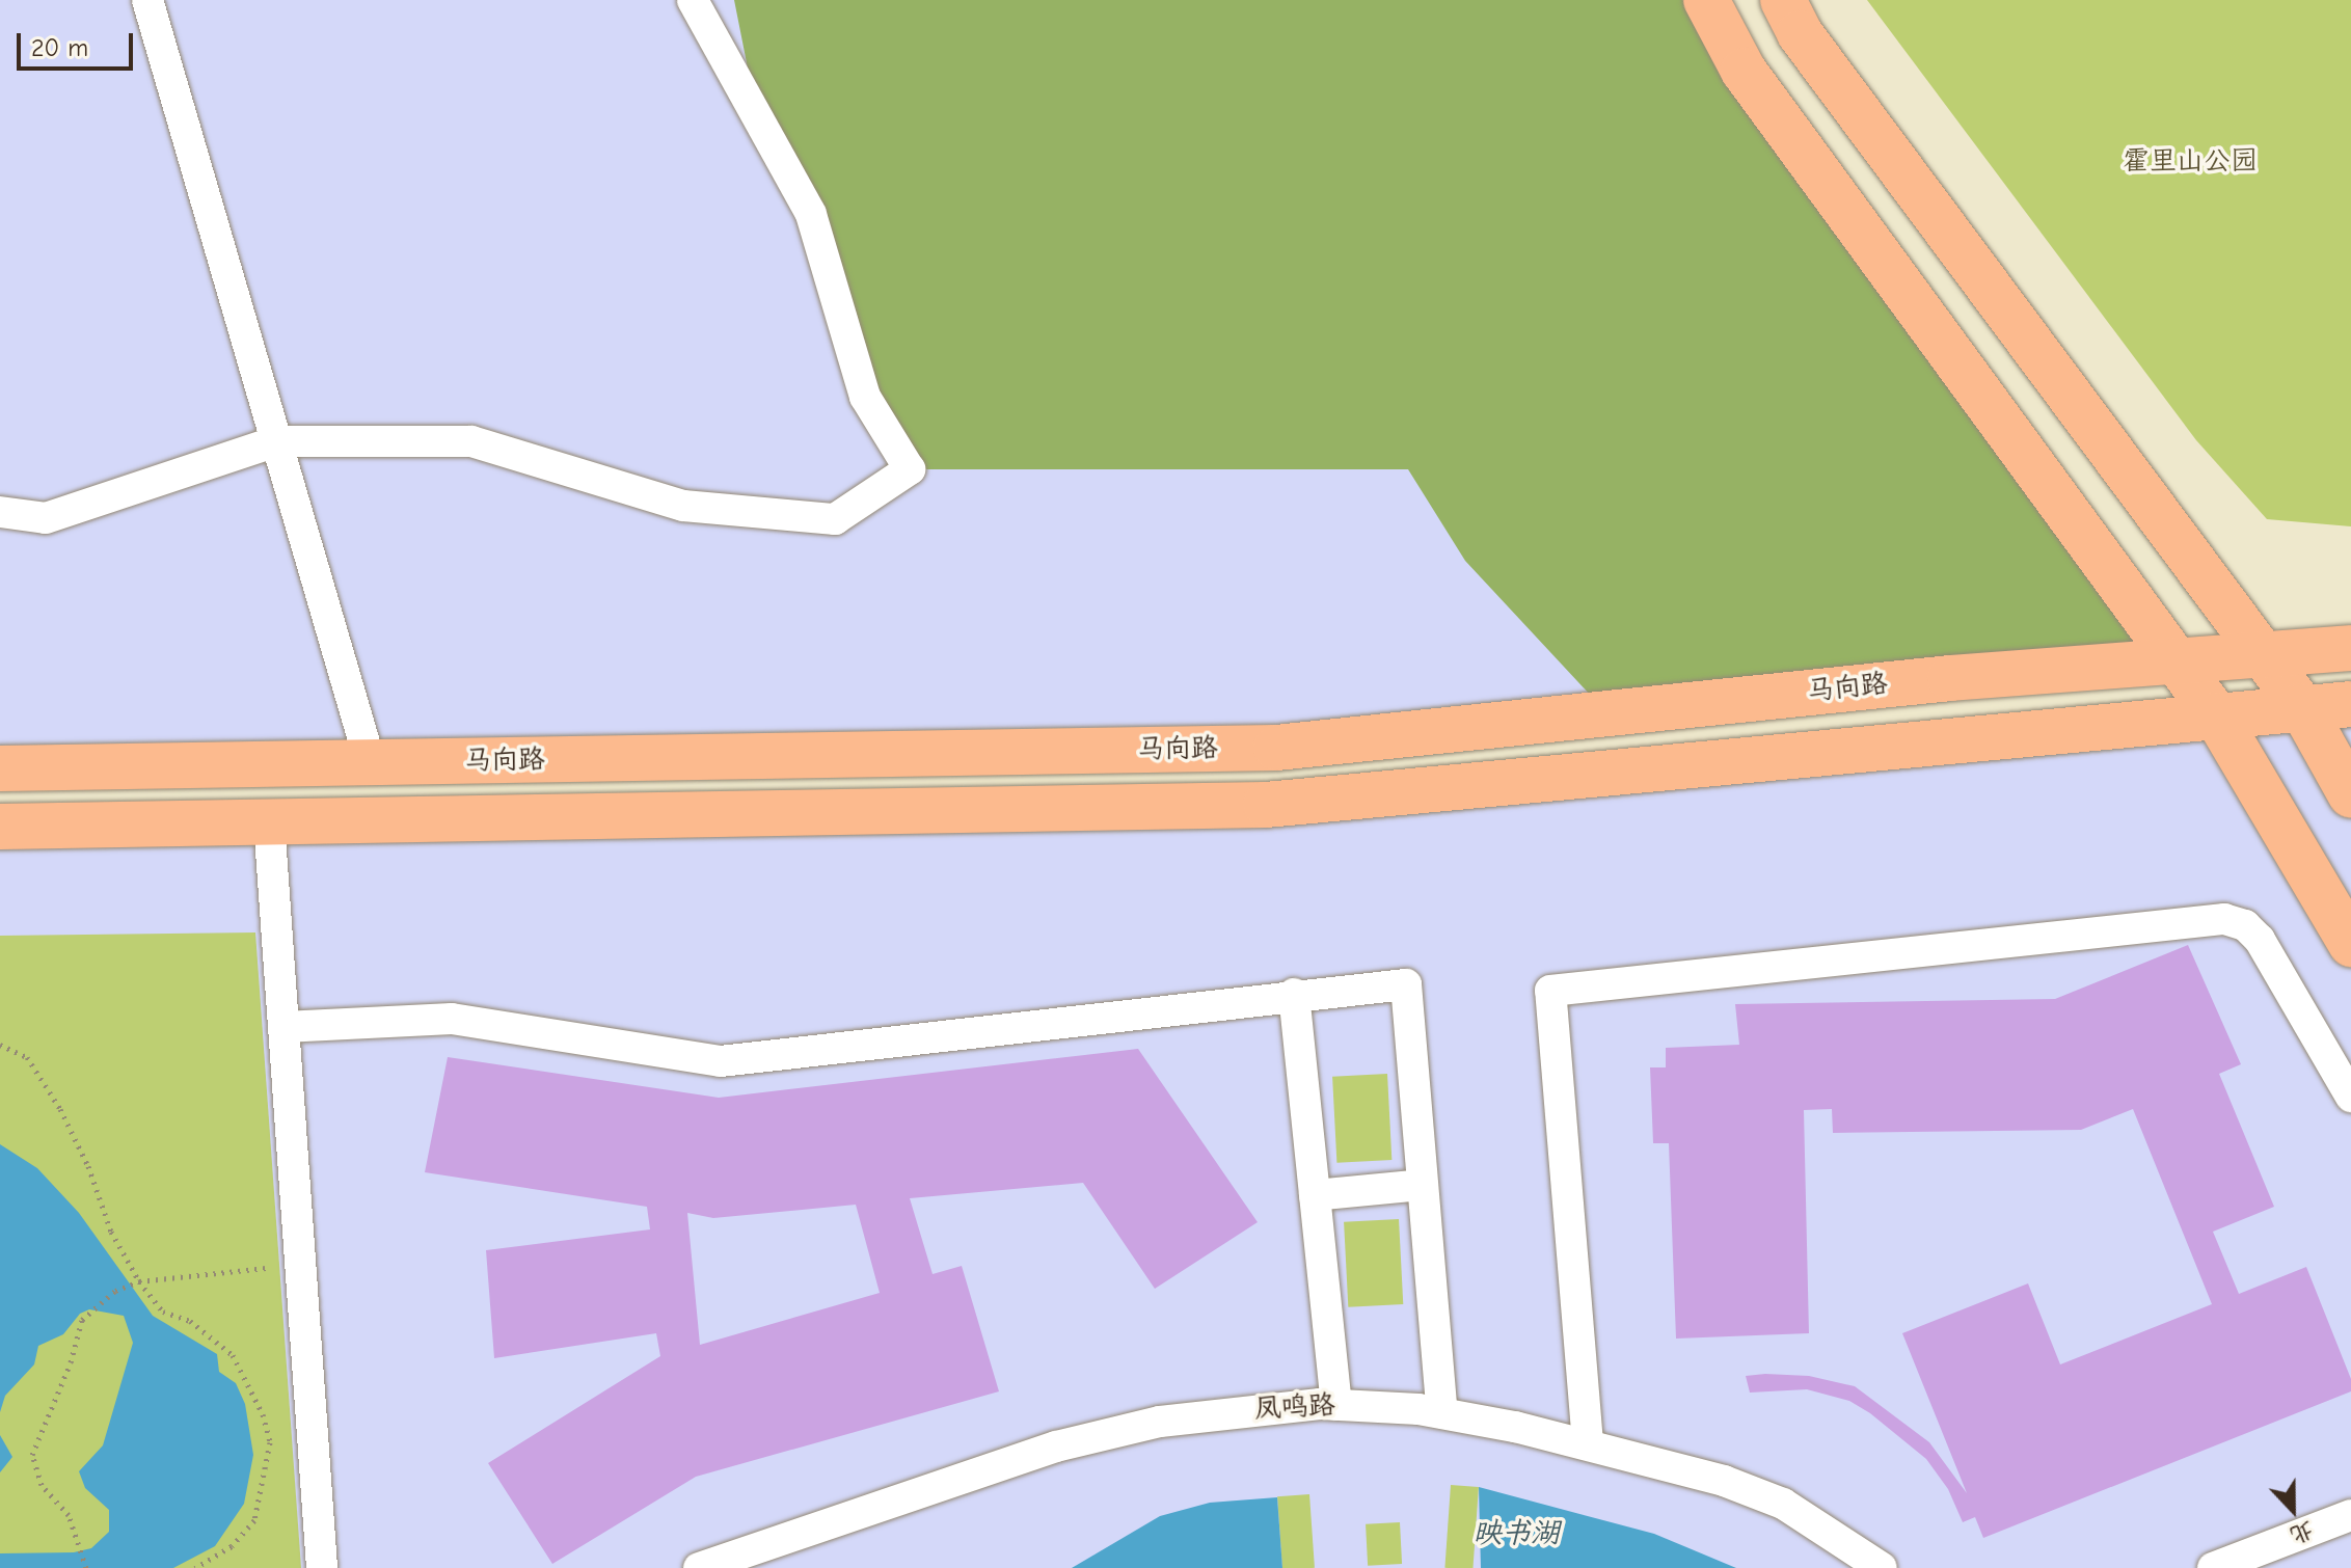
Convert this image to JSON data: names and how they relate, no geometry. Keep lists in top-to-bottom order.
{
  "streets": {
    "main road": ["马向路"],
    "street": ["凤鸣路"]
  },
  "water": ["映书湖"],
  "parks": ["霍里山公园"],
  "scale_bar": "20 m",
  "north": "bottom"
}
